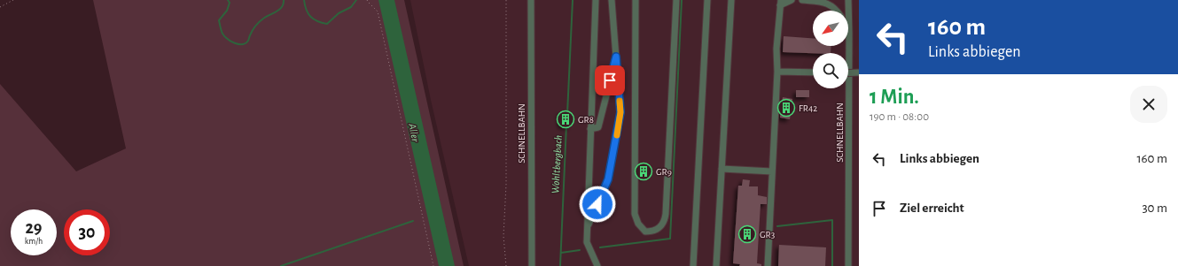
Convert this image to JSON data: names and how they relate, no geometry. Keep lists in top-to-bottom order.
{
  "streets": {
    "street": ["SCHNELLBAHN"]
  },
  "water": ["Aller", "Wohltbergbach"],
  "places": {
    "building": [
      "FR42",
      "GR8",
      "GR9",
      "GR3"
    ]
  },
  "north": "bottom left",
  "page": {
    "turn": ["160 m", "Links abbiegen"],
    "heading": ["1 Min.", "190 m · 08:00"],
    "list": [
      {
        "name": "Links abbiegen",
        "value": "160 m"
      },
      {
        "name": "Ziel erreicht",
        "value": "30 m"
      }
    ],
    "speed": "29 km/h",
    "limit": "30"
  }
}
